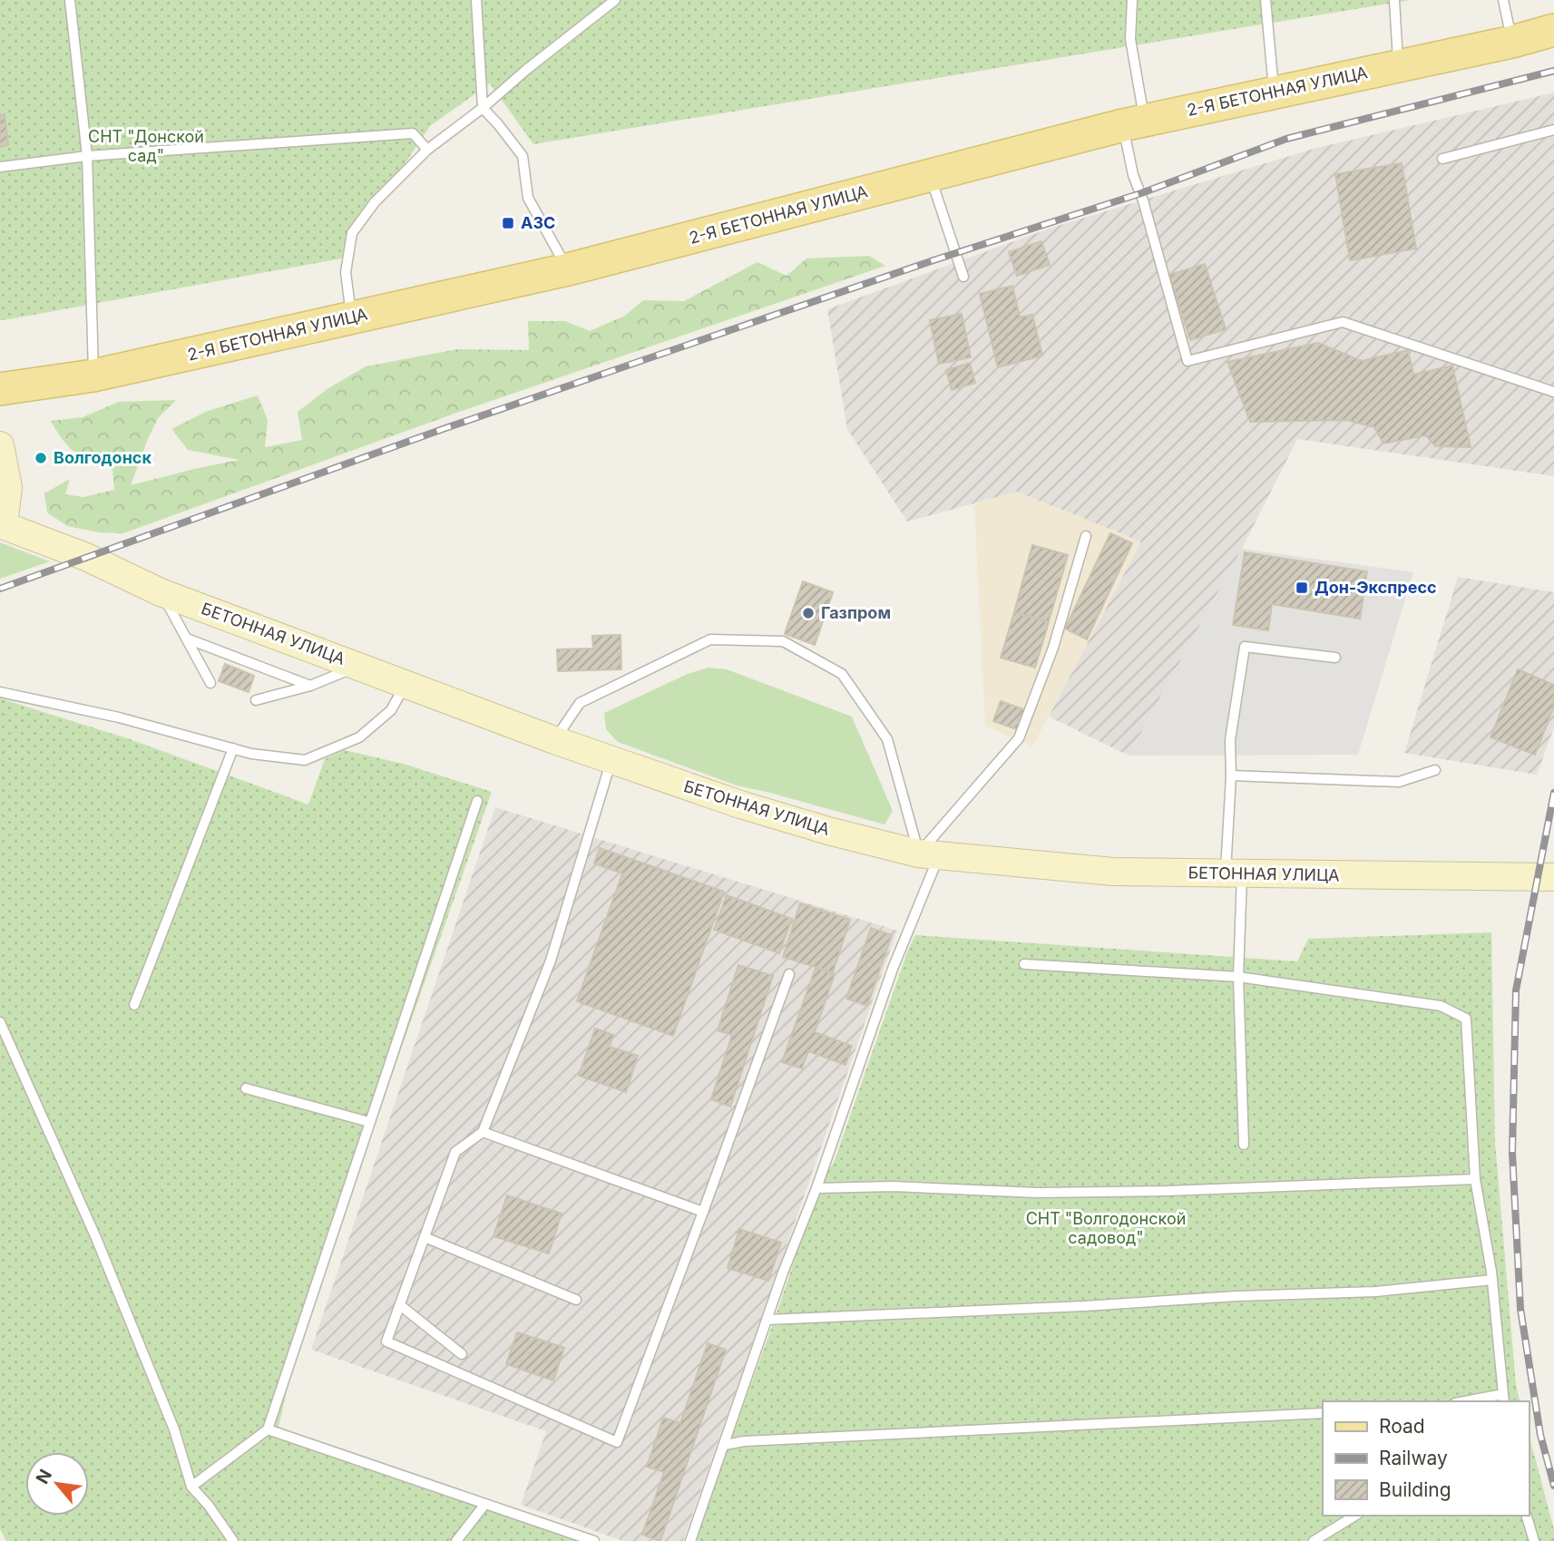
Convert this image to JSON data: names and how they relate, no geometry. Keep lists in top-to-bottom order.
{
  "streets": {
    "main road": ["2-Я БЕТОННАЯ УЛИЦА", "БЕТОННАЯ УЛИЦА"]
  },
  "parks": ["СНТ \"Донской сад\"", "СНТ \"Волгодонской садовод\""],
  "places": {
    "transit": ["АЗС", "Дон-Экспресс"],
    "other": ["Волгодонск", "Газпром"]
  },
  "legend": ["Road", "Railway", "Building"],
  "north": "top left"
}
